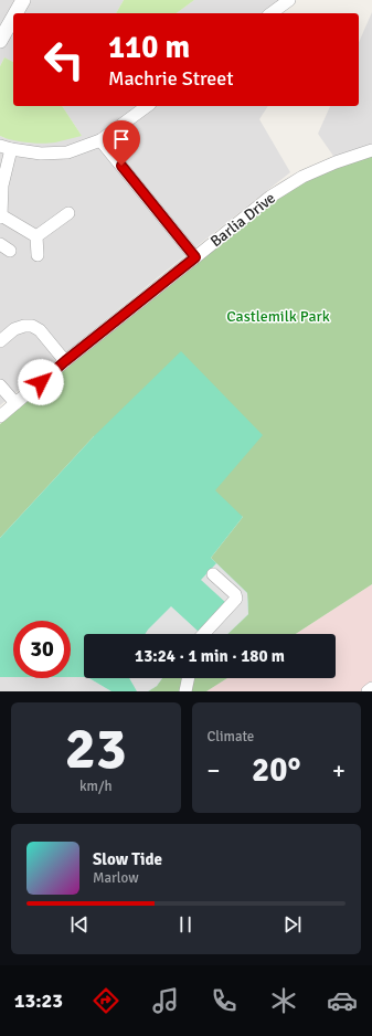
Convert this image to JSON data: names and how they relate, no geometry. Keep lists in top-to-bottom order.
{
  "streets": {
    "street": ["Barlia Drive"]
  },
  "parks": ["Castlemilk Park"],
  "page": {
    "turn": ["110 m", "Machrie Street"],
    "limit": "30",
    "trip": "13:24 · 1 min · 180 m",
    "tile": [
      ["23", "km/h"],
      "Climate"
    ],
    "heat": ["−", "20°", "+"],
    "song": ["Slow Tide", "Marlow"],
    "tabs": "13:23"
  }
}
